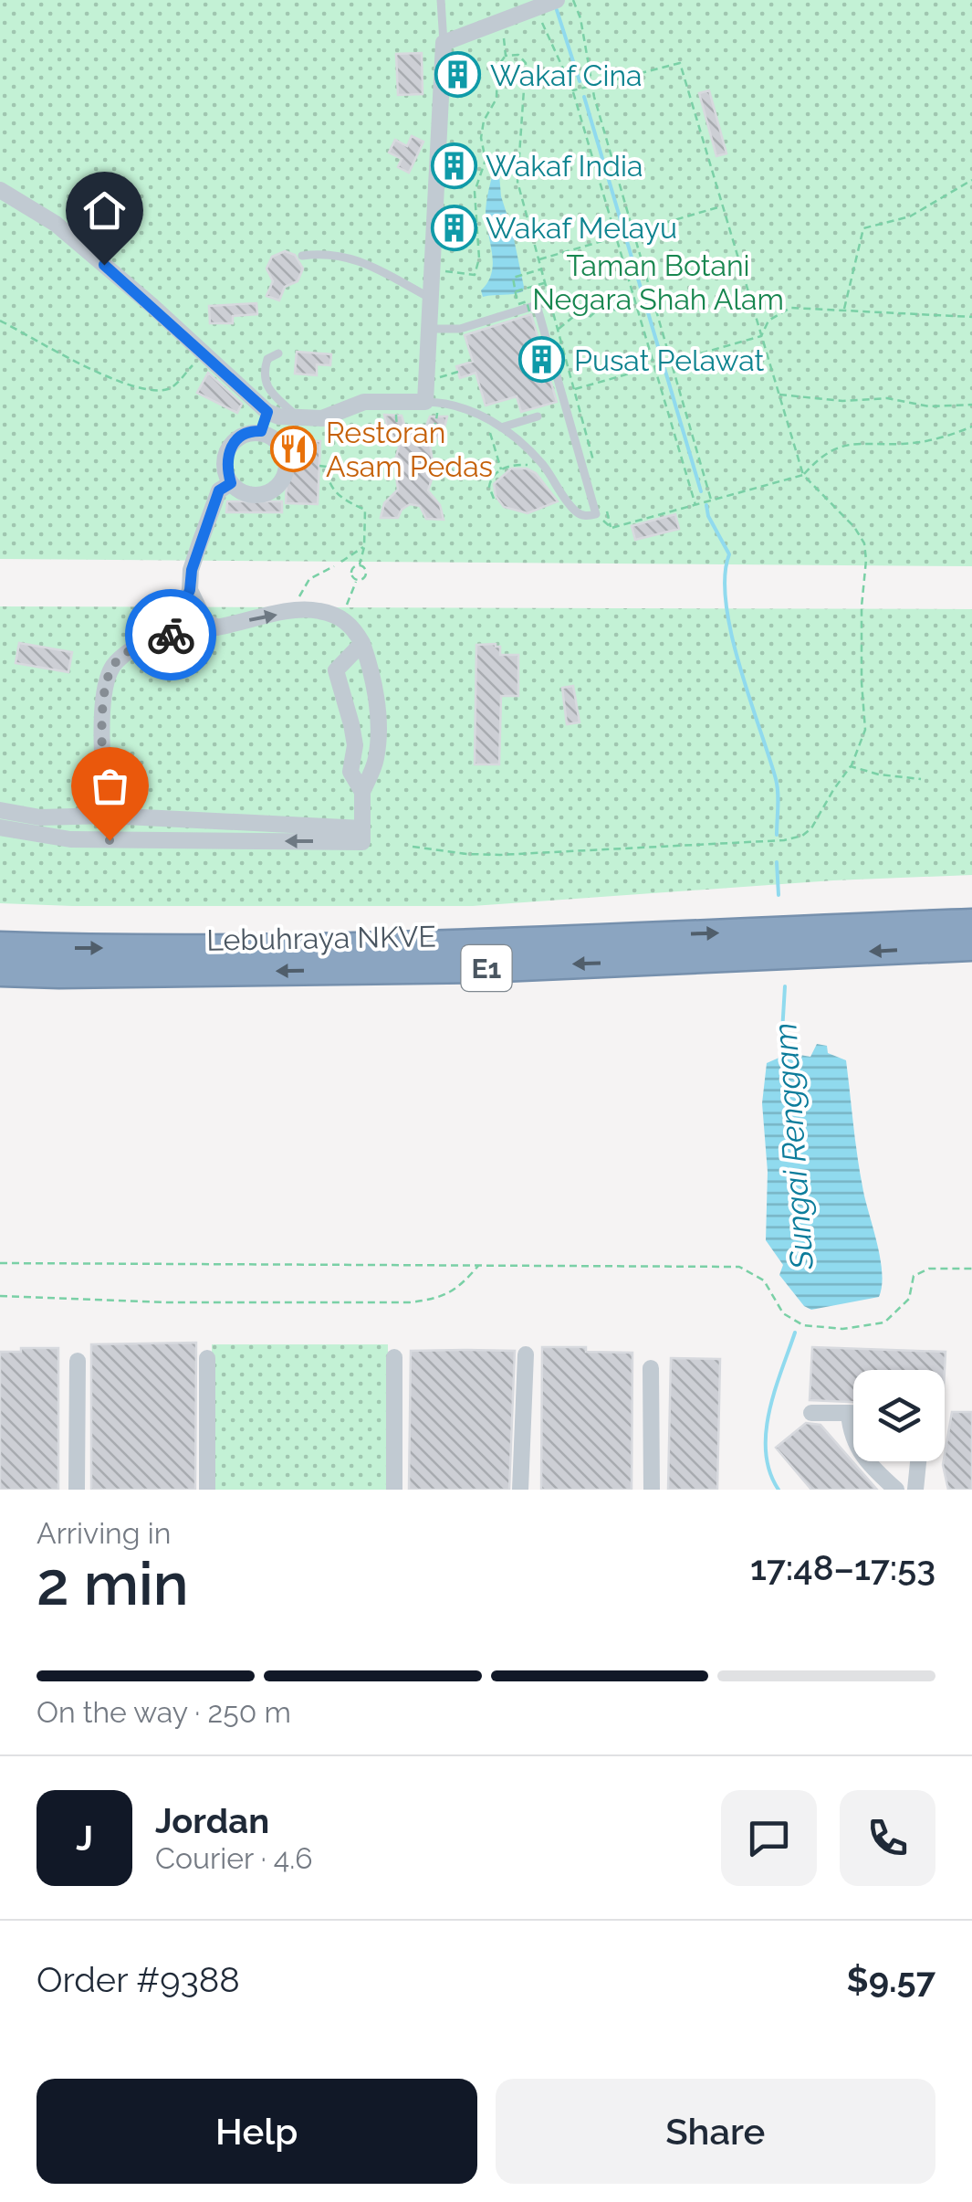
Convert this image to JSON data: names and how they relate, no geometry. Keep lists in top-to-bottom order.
{
  "streets": {
    "highway": ["Lebuhraya NKVE", "E1"]
  },
  "water": ["Sungai Renggam"],
  "parks": ["Taman Botani Negara Shah Alam"],
  "places": {
    "building": [
      "Wakaf Cina",
      "Wakaf India",
      "Wakaf Melayu",
      "Pusat Pelawat"
    ],
    "restaurant": ["Restoran Asam Pedas"]
  },
  "page": {
    "heading": ["2 min", "Arriving in", "17:48–17:53"],
    "panel": [
      "Jordan",
      "Courier · 4.6",
      "Order #9388",
      "$9.57"
    ],
    "bar": "On the way · 250 m",
    "round": "J",
    "buttons": ["Help", "Share"]
  }
}
